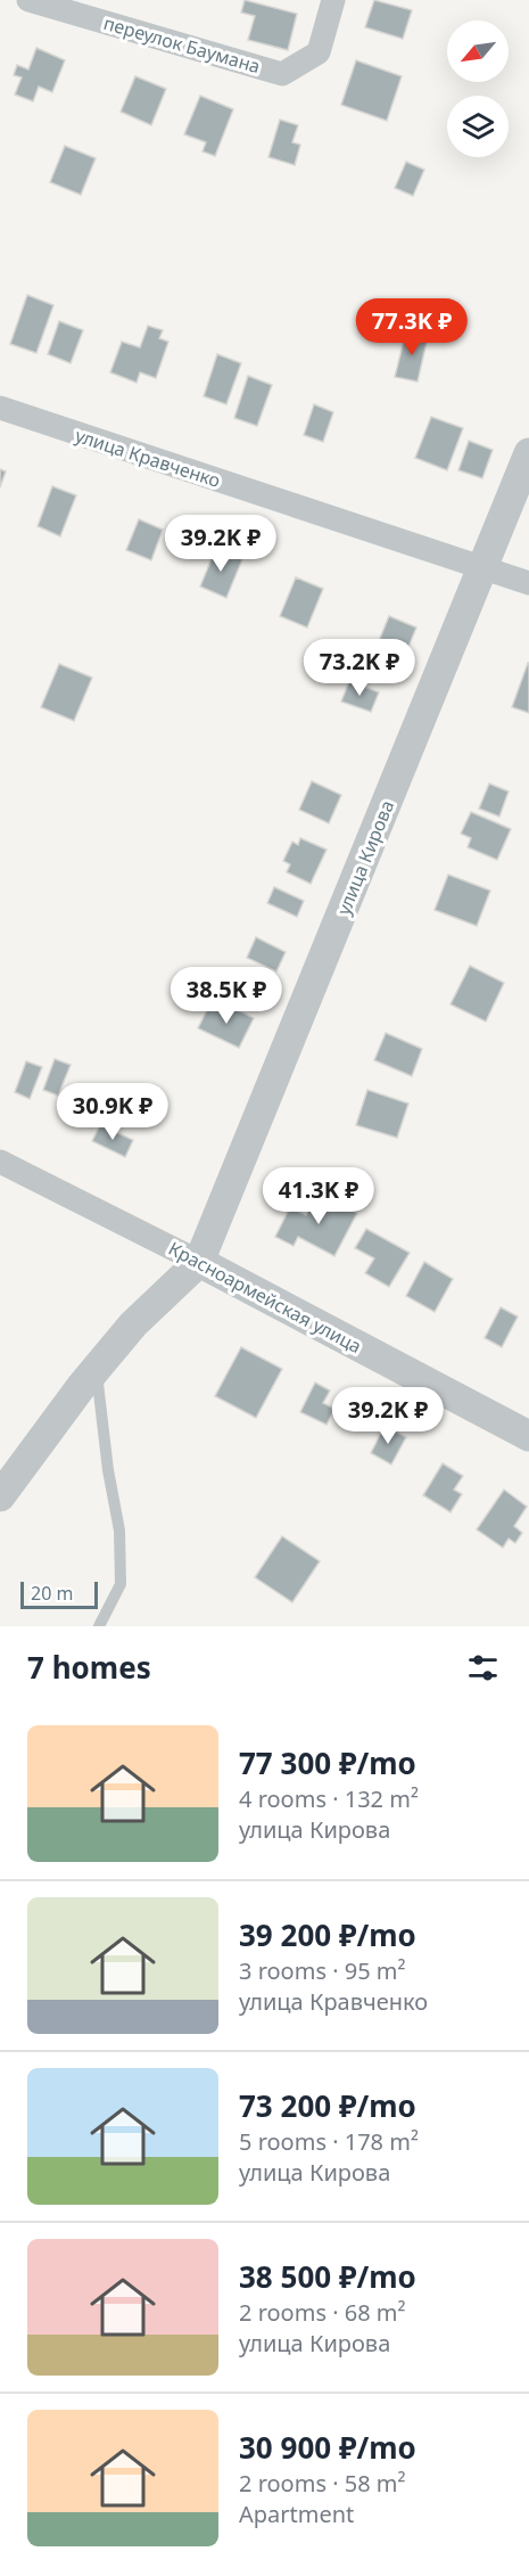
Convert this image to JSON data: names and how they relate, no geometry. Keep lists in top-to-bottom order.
{
  "streets": {
    "street": [
      "переулок Баумана",
      "улица Кравченко",
      "улица Кирова",
      "Красноармейская улица"
    ]
  },
  "crossings": [
    ["улица Кравченко", "улица Кирова"],
    ["улица Кирова", "Красноармейская улица"]
  ],
  "scale_bar": "20 m",
  "north": "bottom left",
  "page": {
    "price": [
      "77.3K ₽",
      "39.2K ₽",
      "73.2K ₽",
      "38.5K ₽",
      "30.9K ₽",
      "41.3K ₽",
      "39.2K ₽"
    ],
    "scale": "20 m",
    "heading": "7 homes",
    "list": [
      {
        "name": "77 300 ₽/mo",
        "note": "4 rooms · 132 m² · улица Кирова"
      },
      {
        "name": "39 200 ₽/mo",
        "note": "3 rooms · 95 m² · улица Кравченко"
      },
      {
        "name": "73 200 ₽/mo",
        "note": "5 rooms · 178 m² · улица Кирова"
      },
      {
        "name": "38 500 ₽/mo",
        "note": "2 rooms · 68 m² · улица Кирова"
      },
      {
        "name": "30 900 ₽/mo",
        "note": "2 rooms · 58 m² · Apartment"
      }
    ]
  }
}
